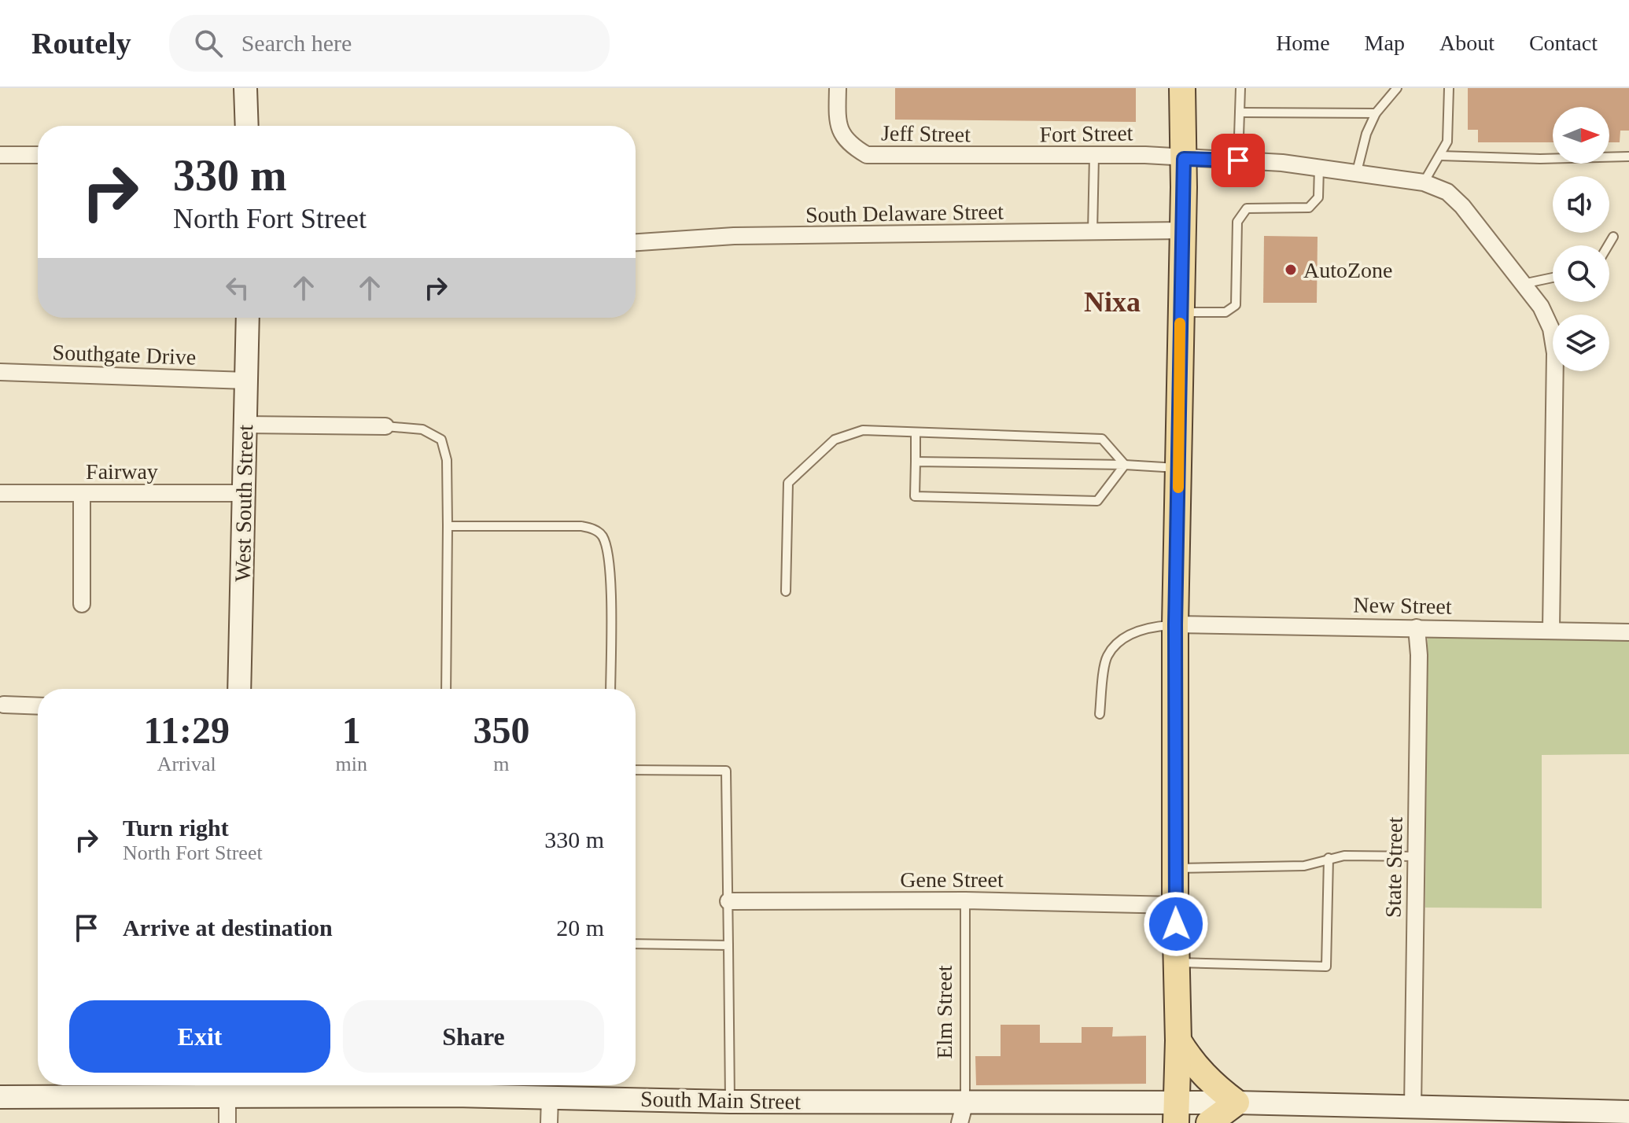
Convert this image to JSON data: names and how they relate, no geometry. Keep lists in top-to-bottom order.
{
  "streets": {
    "street": [
      "Jeff Street",
      "Fort Street",
      "South Delaware Street",
      "Southgate Drive",
      "Fairway",
      "West South Street",
      "New Street",
      "State Street",
      "Gene Street",
      "South Main Street"
    ],
    "lane": ["Elm Street"]
  },
  "crossings": [
    ["Jeff Street", "Fort Street"],
    ["Southgate Drive", "West South Street"],
    ["Fairway", "West South Street"],
    ["New Street", "State Street"],
    ["State Street", "South Main Street"],
    ["Gene Street", "Elm Street"],
    ["Elm Street", "South Main Street"]
  ],
  "districts": ["Nixa"],
  "places": ["AutoZone"],
  "north": "right",
  "page": {
    "header": "Routely",
    "search": "Search here",
    "nav": [
      "Home",
      "Map",
      "About",
      "Contact"
    ],
    "turn": ["330 m", "North Fort Street"],
    "eta": [
      "11:29",
      "Arrival",
      "1",
      "min",
      "350",
      "m"
    ],
    "list": [
      {
        "name": "Turn right",
        "note": "North Fort Street",
        "value": "330 m"
      },
      {
        "name": "Arrive at destination",
        "value": "20 m"
      }
    ],
    "buttons": ["Exit", "Share"]
  }
}
